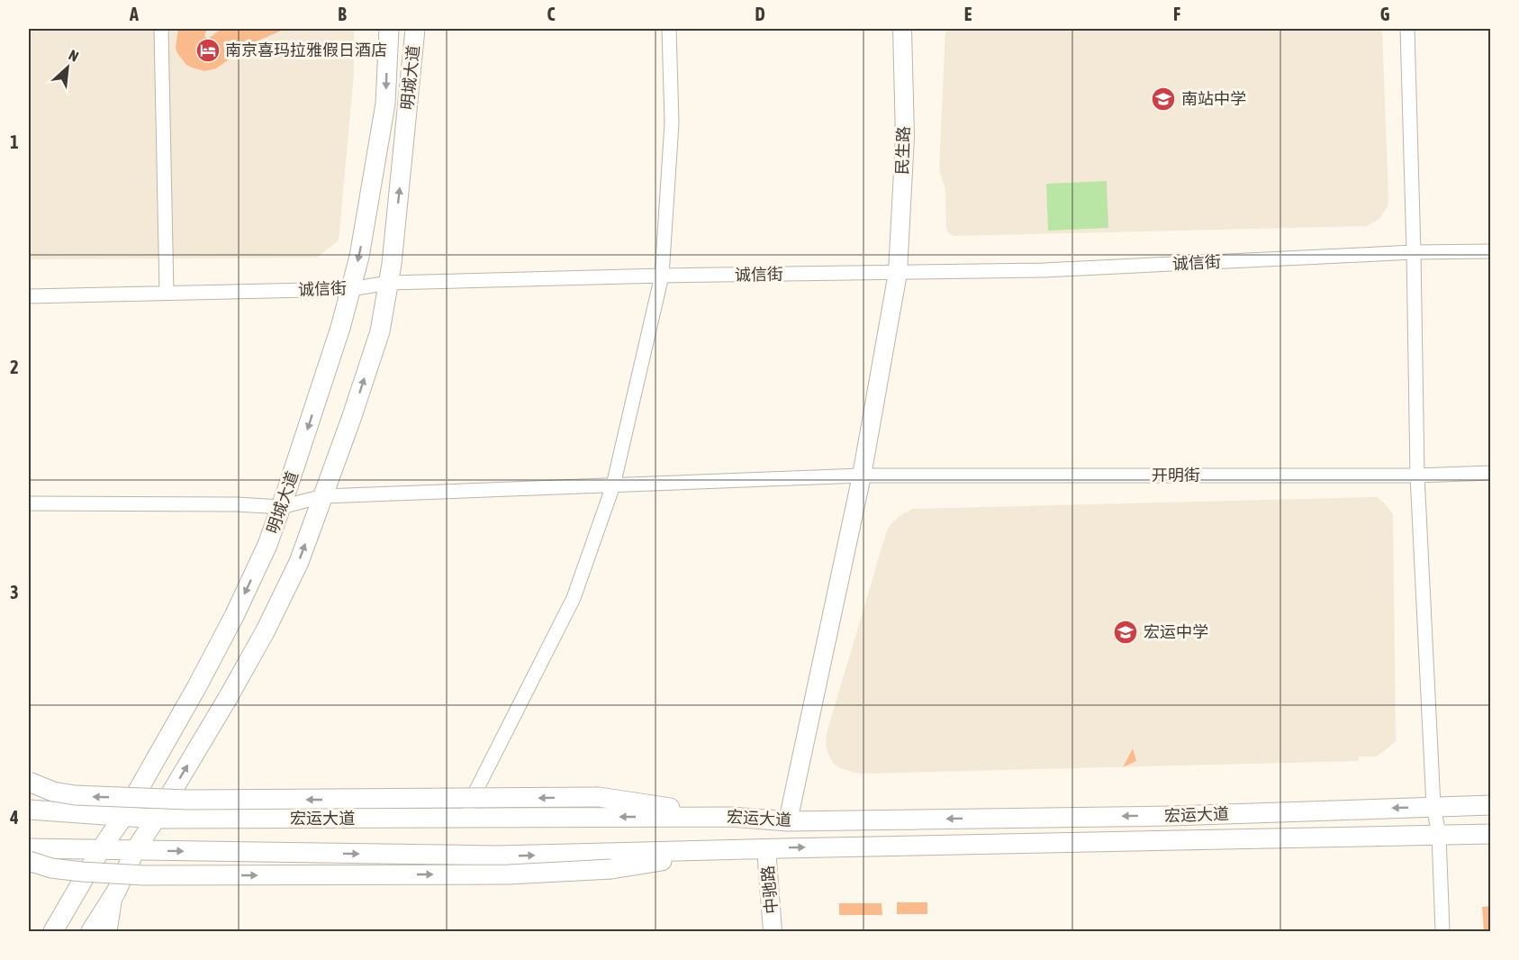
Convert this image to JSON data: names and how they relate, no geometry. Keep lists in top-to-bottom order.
{
  "streets": {
    "main road": ["明城大道", "宏运大道"],
    "street": [
      "民生路",
      "诚信街",
      "开明街",
      "中驰路"
    ]
  },
  "crossings": [
    ["明城大道", "诚信街"],
    ["明城大道", "开明街"],
    ["明城大道", "宏运大道"],
    ["民生路", "诚信街"],
    ["民生路", "开明街"],
    ["民生路", "宏运大道"],
    ["宏运大道", "中驰路"]
  ],
  "places": {
    "hotel": ["南京喜玛拉雅假日酒店"],
    "school or university": ["南站中学", "宏运中学"]
  },
  "north": "top right",
  "grid": {
    "columns": [
      "A",
      "B",
      "C",
      "D",
      "E",
      "F",
      "G"
    ],
    "rows": [
      "1",
      "2",
      "3",
      "4"
    ]
  }
}
